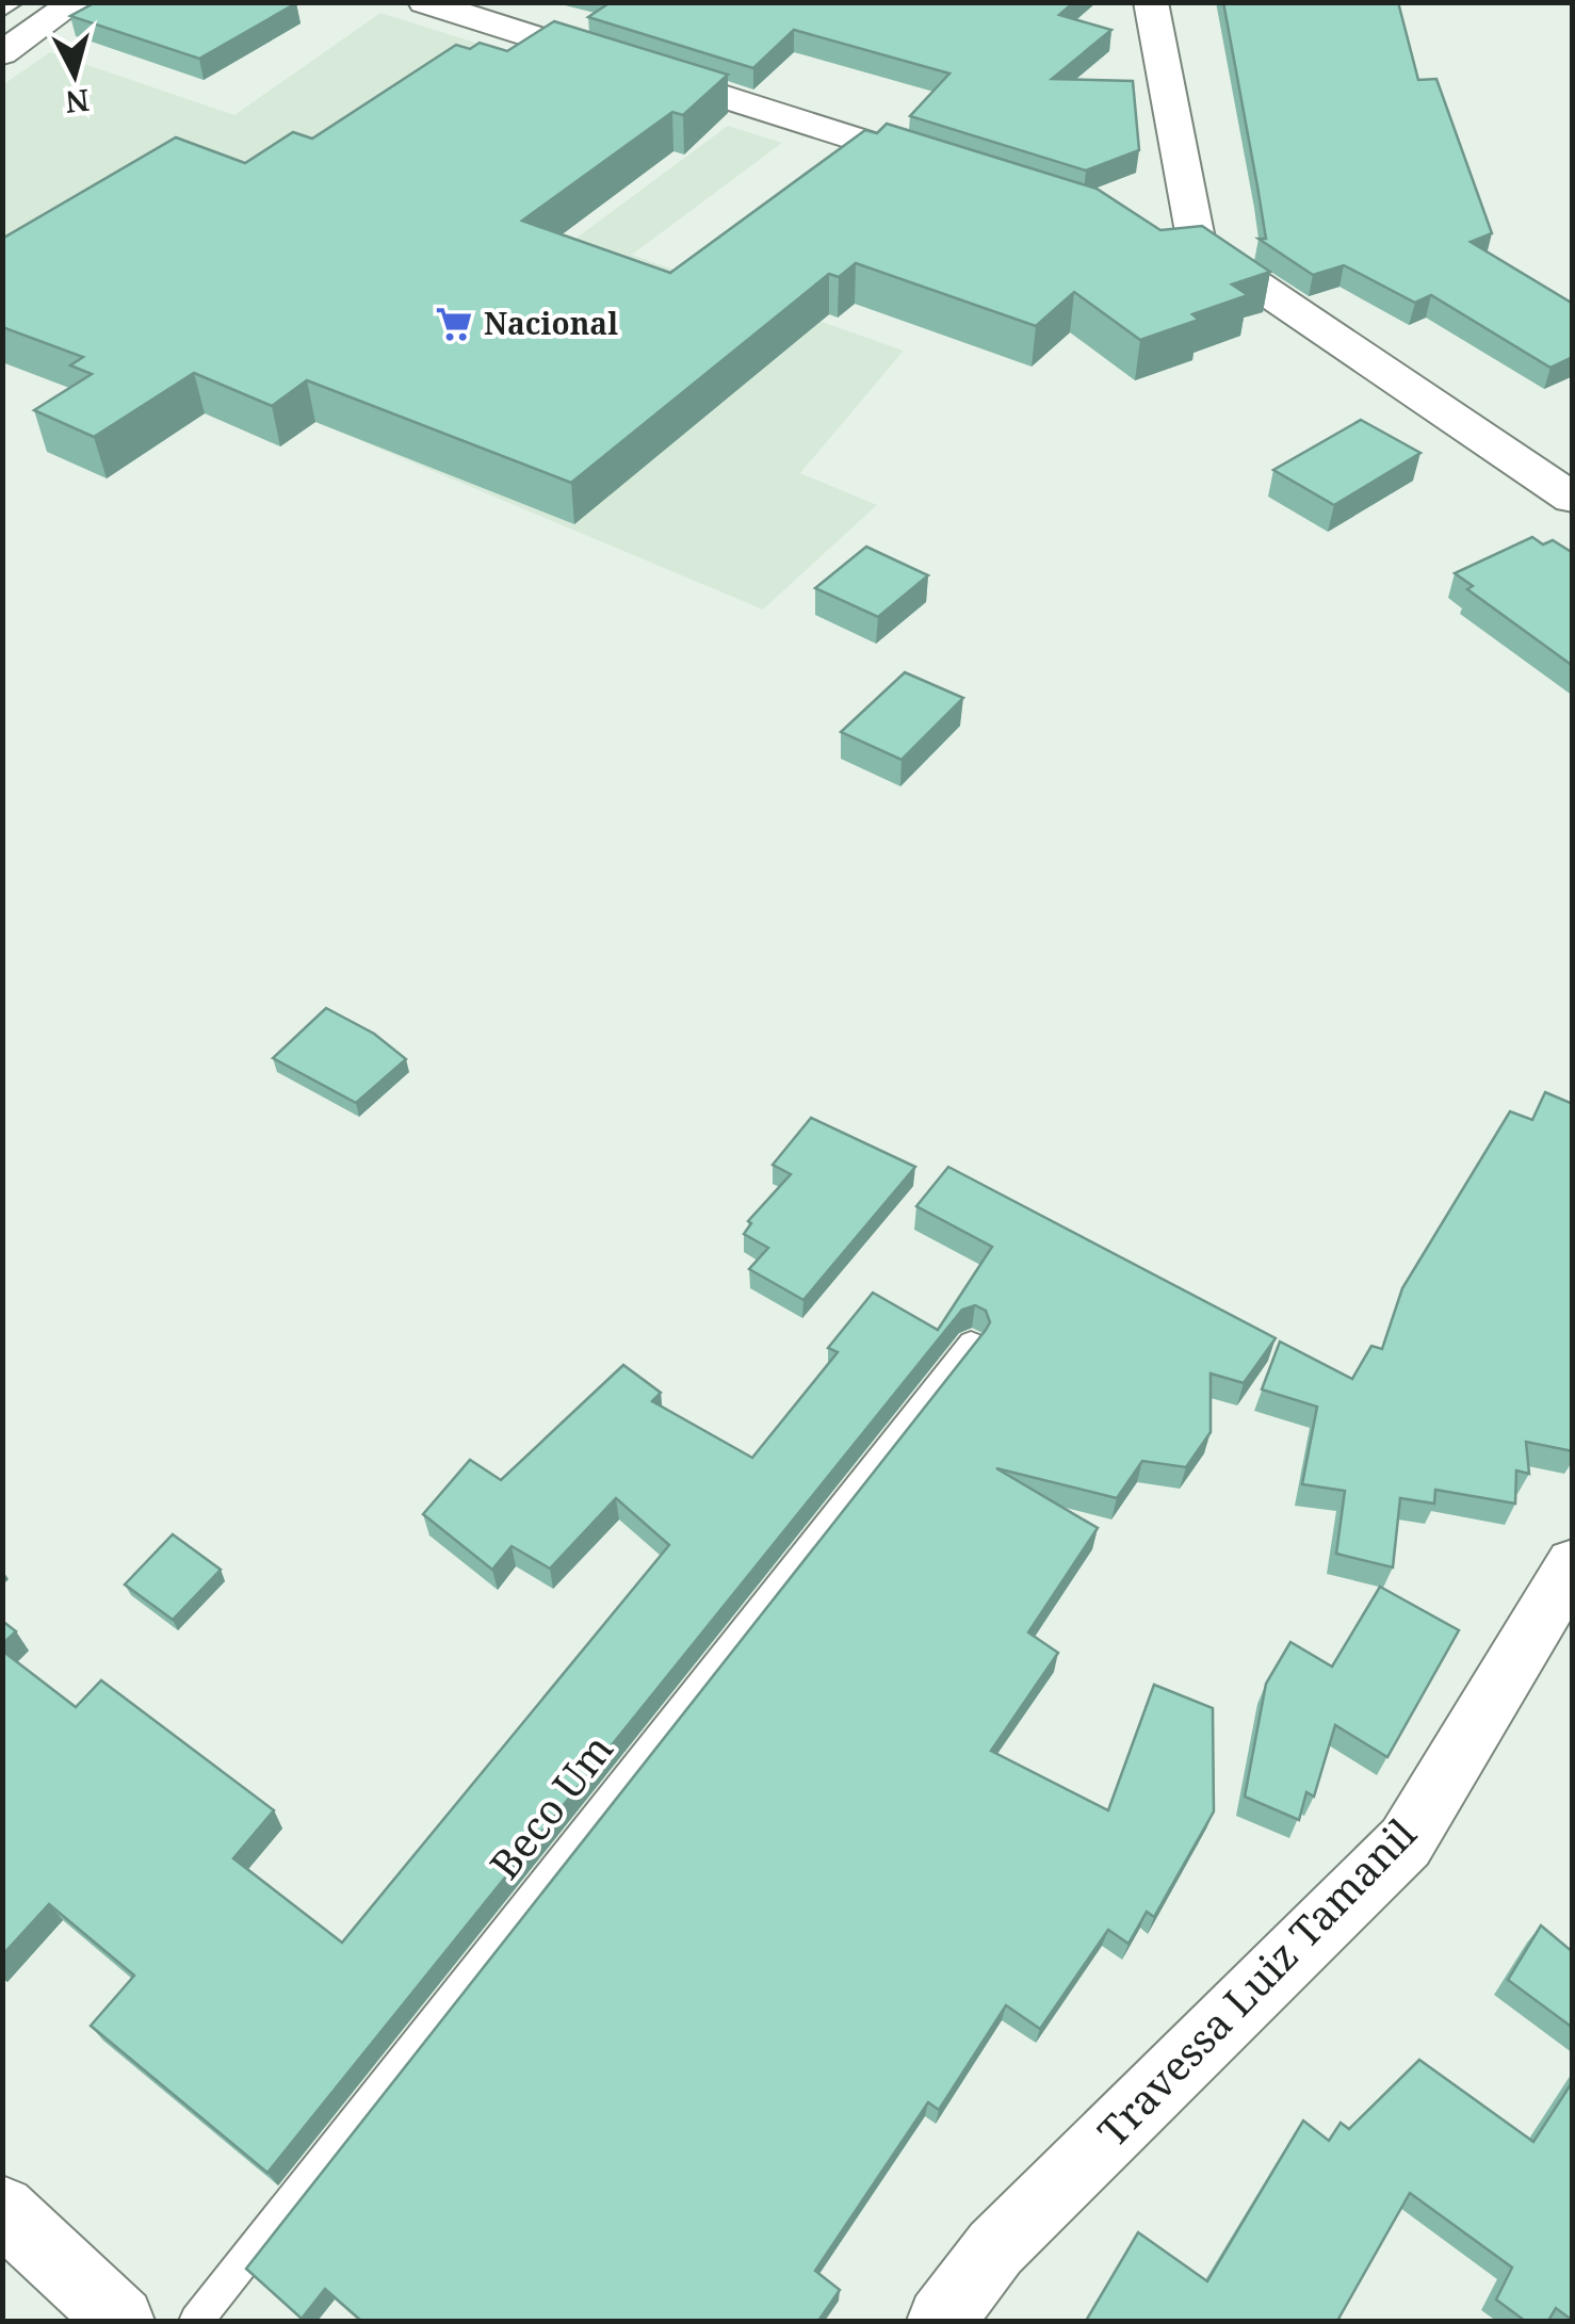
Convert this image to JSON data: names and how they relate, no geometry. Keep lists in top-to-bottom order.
{
  "streets": {
    "street": ["Travessa Luiz Tamanil"],
    "lane": ["Beco Um"]
  },
  "places": {
    "supermarket": ["Nacional"]
  },
  "north": "bottom"
}
